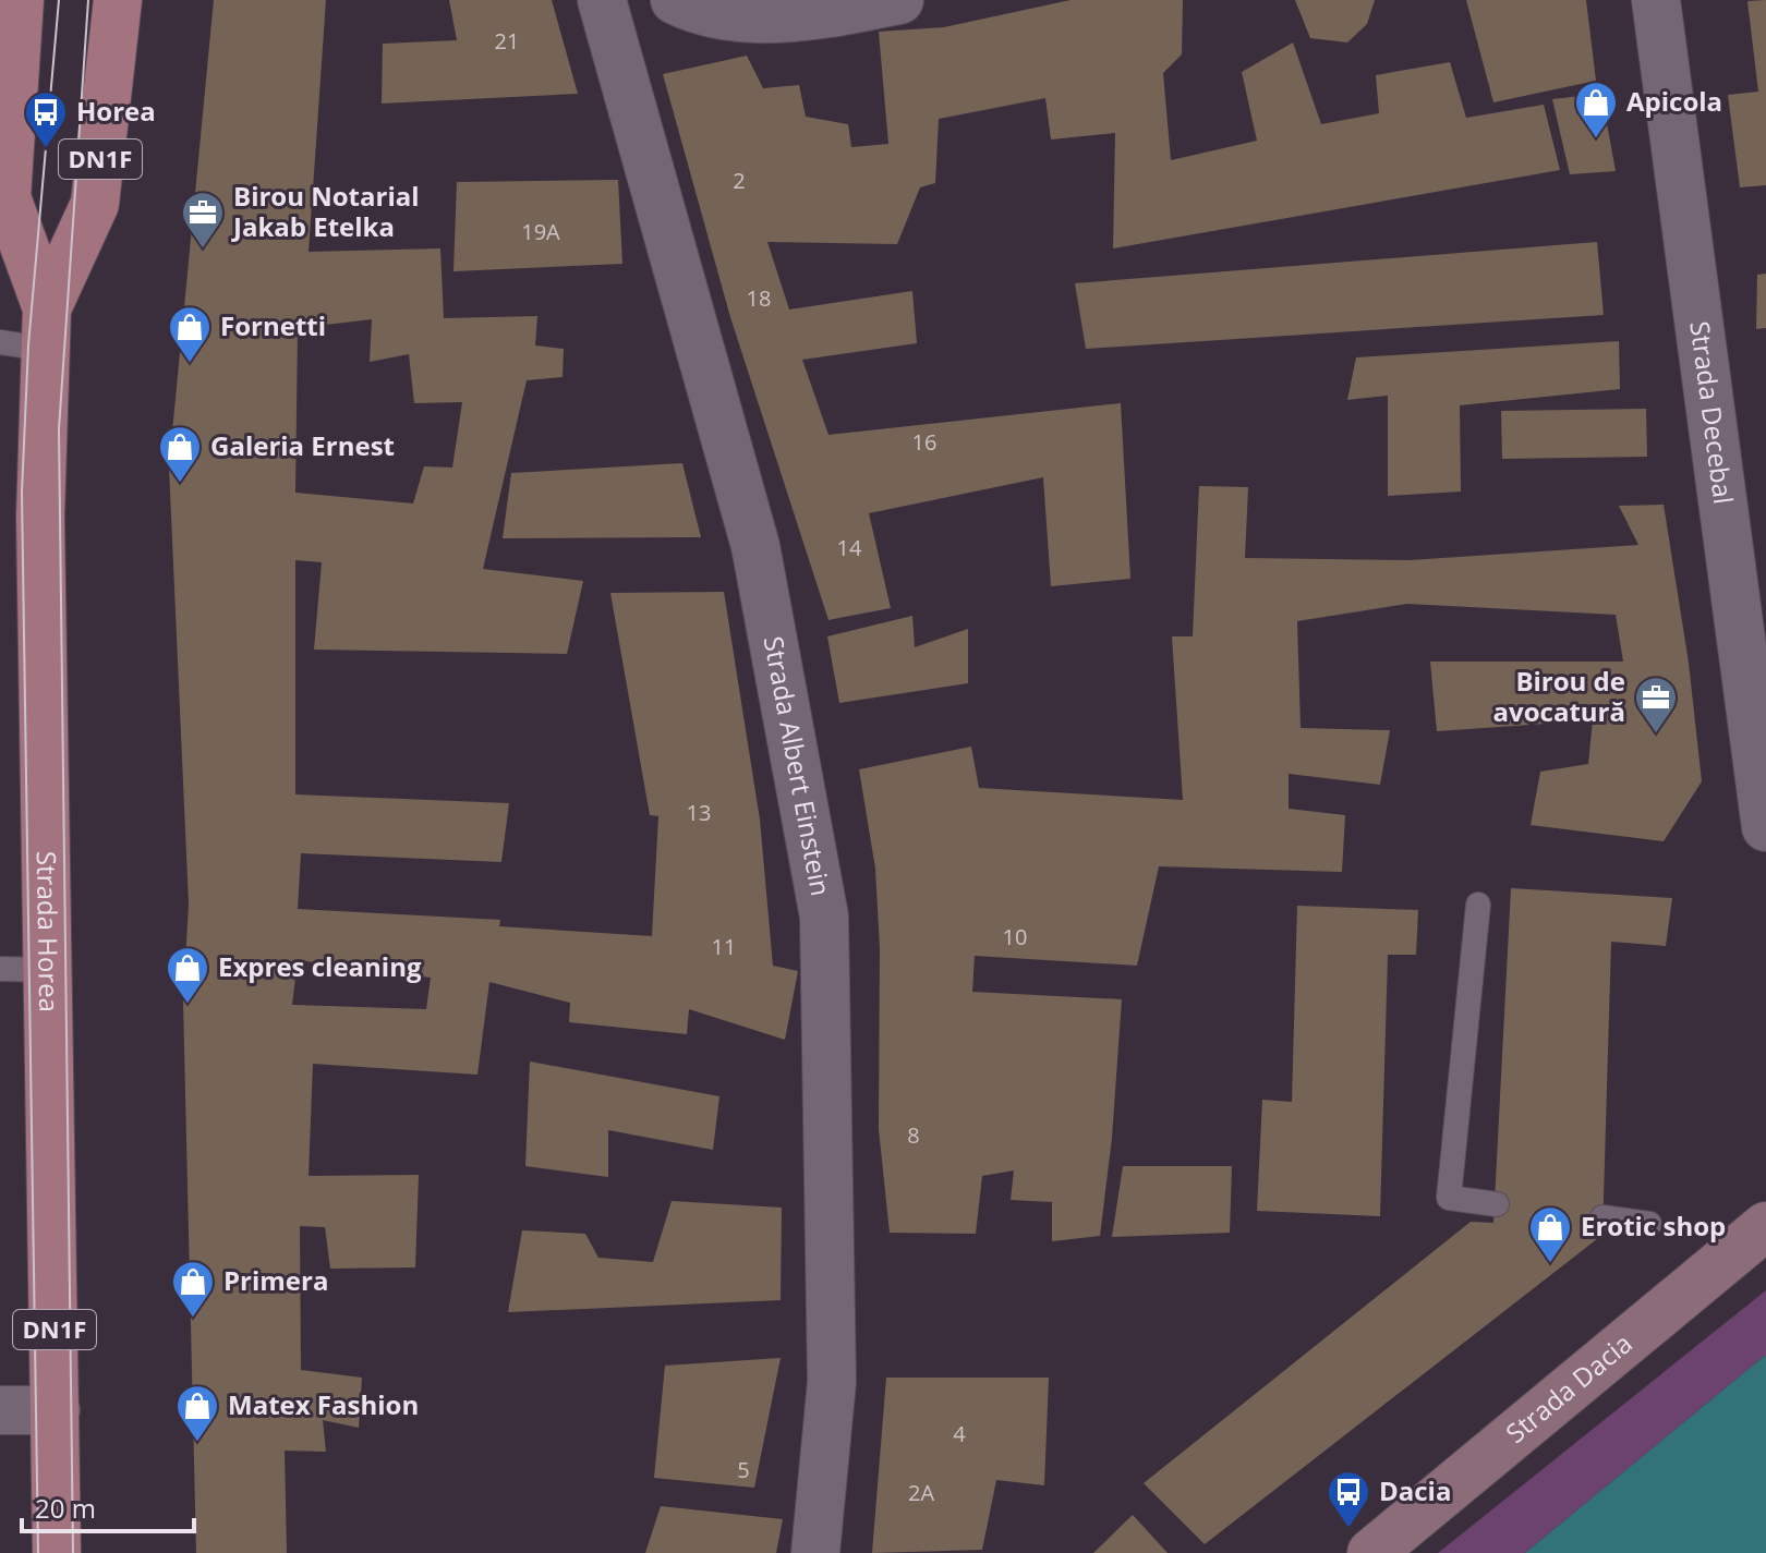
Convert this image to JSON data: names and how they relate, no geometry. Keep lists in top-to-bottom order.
{
  "streets": {
    "main road": ["DN1F", "Strada Horea", "Strada Dacia"],
    "street": ["Strada Decebal", "Strada Albert Einstein"]
  },
  "places": {
    "shop": [
      "Apicola",
      "Fornetti",
      "Galeria Ernest",
      "Expres cleaning",
      "Erotic shop",
      "Primera",
      "Matex Fashion"
    ],
    "bus stop": ["Horea", "Dacia"],
    "office": ["Birou Notarial Jakab Etelka", "Birou de avocatură"]
  },
  "house_numbers": [
    "21",
    "2",
    "19A",
    "18",
    "16",
    "14",
    "13",
    "10",
    "11",
    "8",
    "4",
    "5",
    "2A"
  ],
  "scale_bar": "20 m"
}
